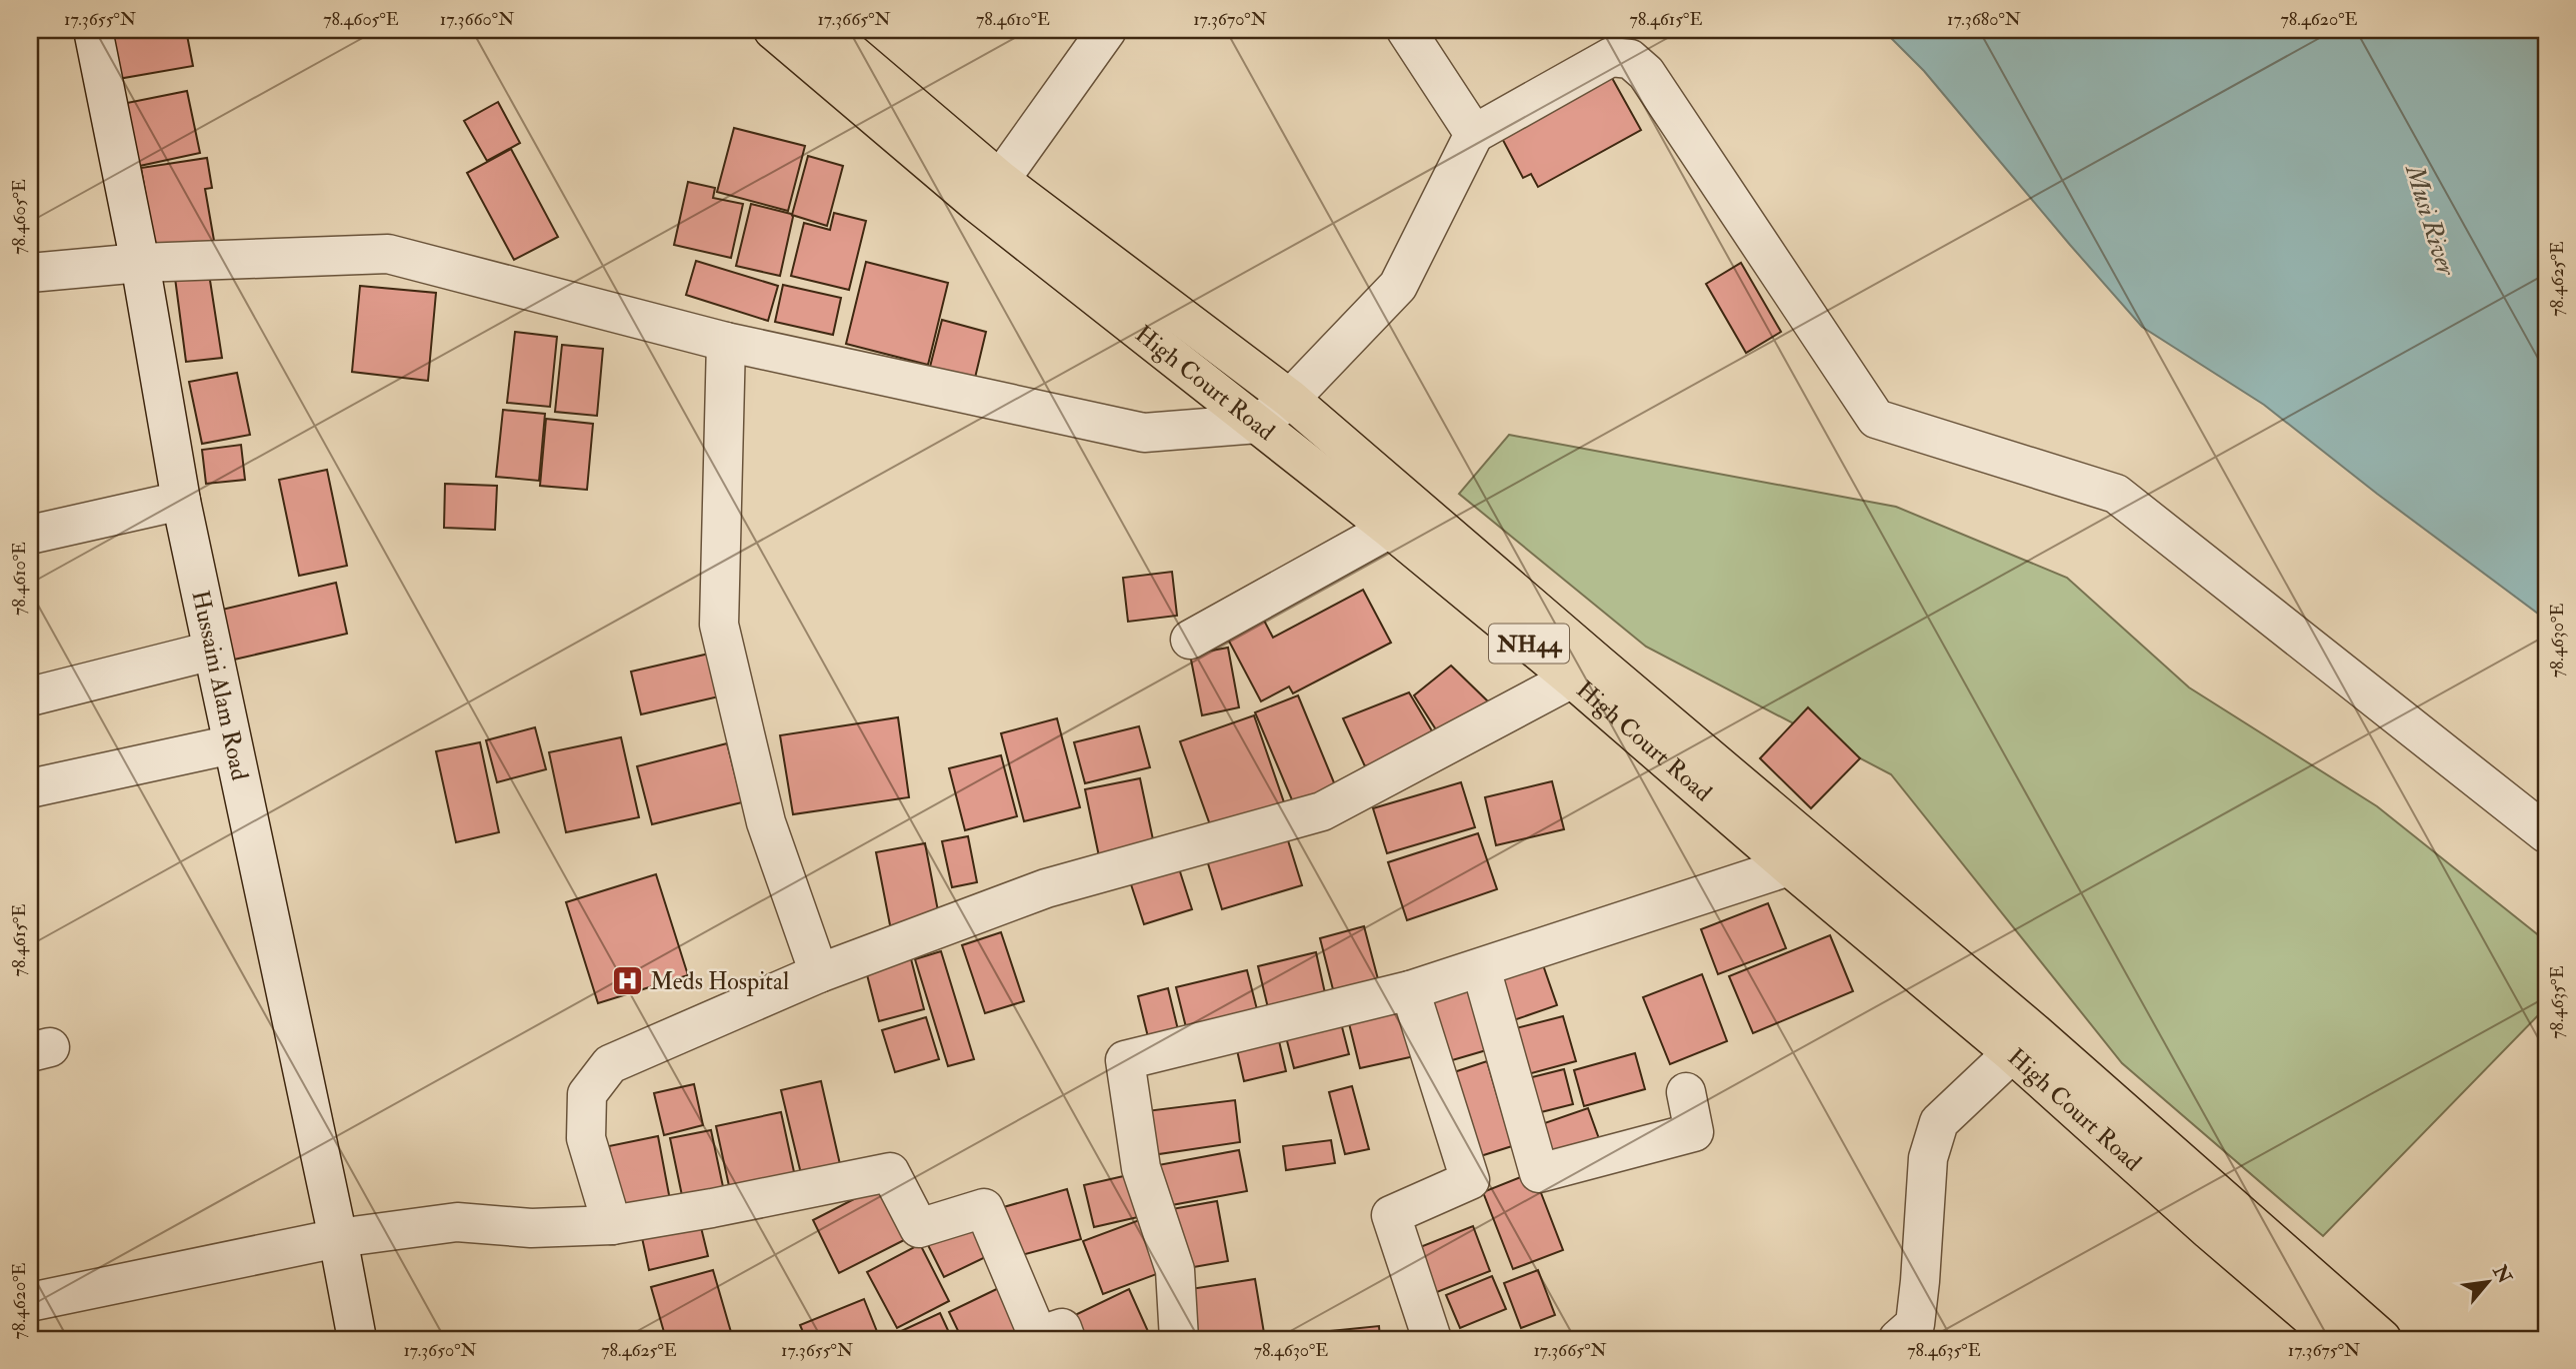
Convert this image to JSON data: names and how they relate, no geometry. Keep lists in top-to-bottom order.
{
  "streets": {
    "highway": ["High Court Road", "NH44"],
    "street": ["Hussaini Alam Road"]
  },
  "water": ["Musi River"],
  "places": {
    "hospital": ["Meds Hospital"]
  },
  "north": "top right",
  "coordinates": [
    "17.3655°N",
    "78.4605°E",
    "17.3660°N",
    "17.3665°N",
    "78.4610°E",
    "17.3670°N",
    "78.4615°E",
    "17.3680°N",
    "78.4620°E",
    "78.4625°E",
    "78.4630°E",
    "78.4635°E",
    "17.3650°N",
    "17.3675°N"
  ]
}
